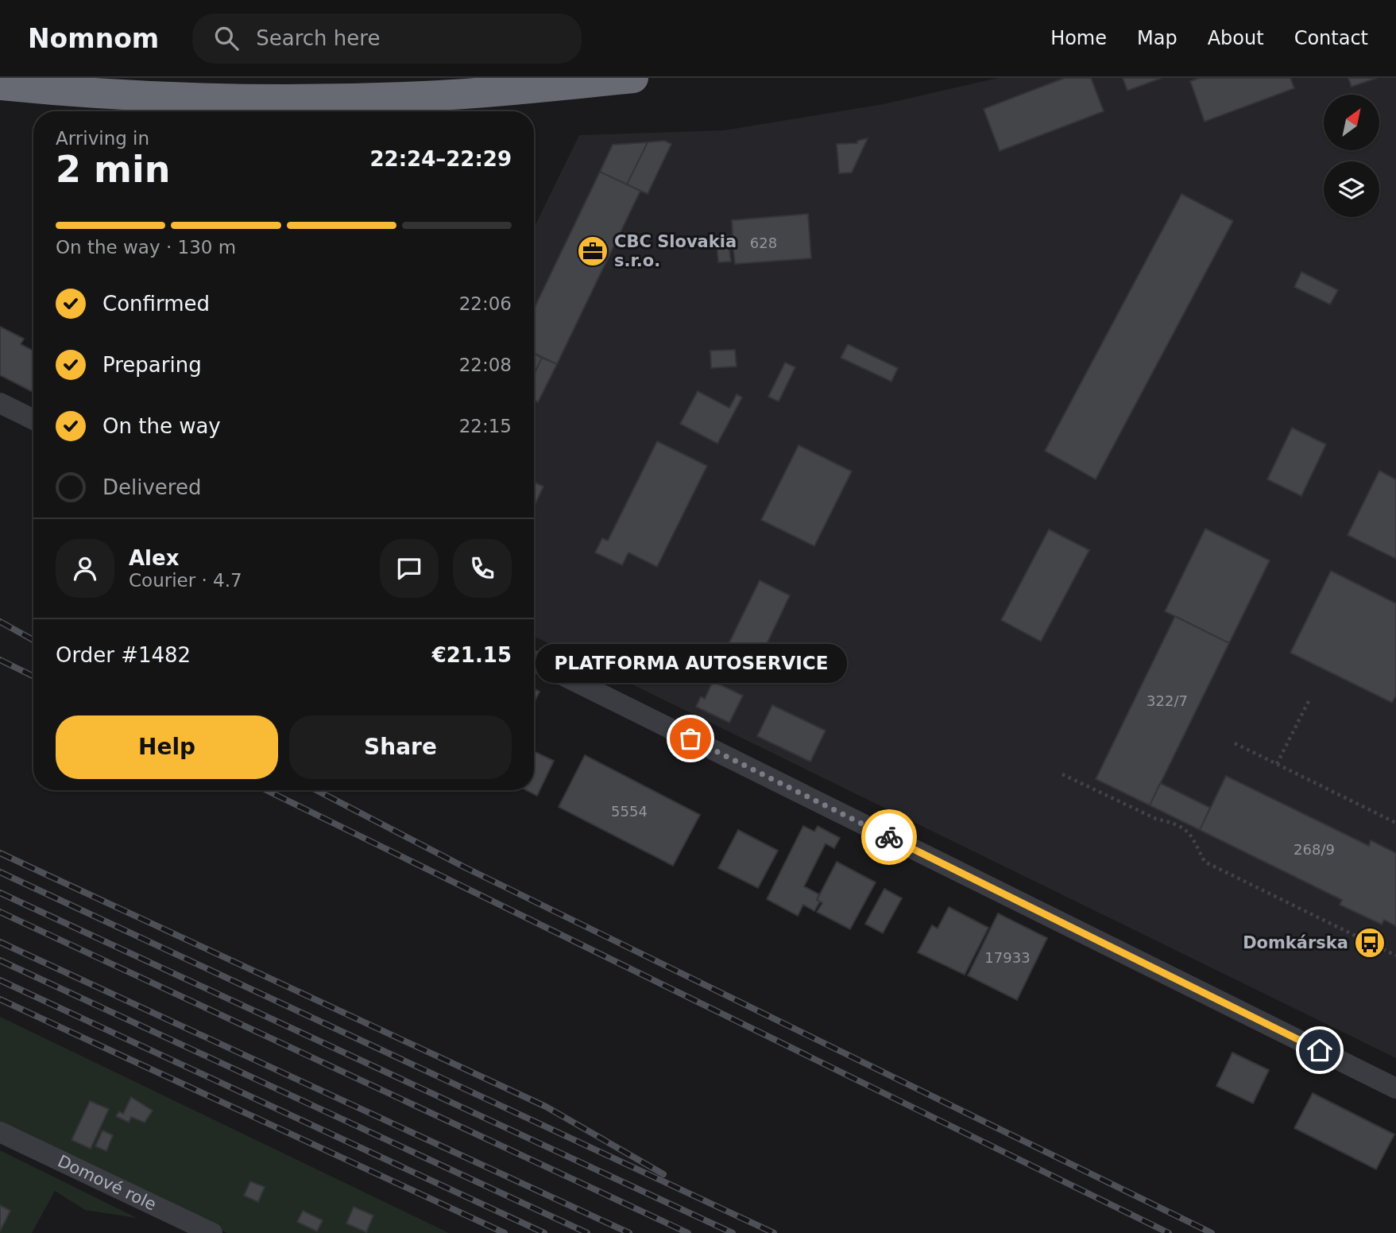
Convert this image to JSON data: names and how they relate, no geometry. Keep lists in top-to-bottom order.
{
  "streets": {
    "street": ["Domové role"]
  },
  "places": {
    "office": ["CBC Slovakia s.r.o."],
    "other": ["PLATFORMA AUTOSERVICE"],
    "bus stop": ["Domkárska"]
  },
  "house_numbers": [
    "628",
    "322/7",
    "5554",
    "268/9",
    "17933"
  ],
  "north": "top right",
  "page": {
    "header": "Nomnom",
    "search": "Search here",
    "nav": [
      "Home",
      "Map",
      "About",
      "Contact"
    ],
    "heading": ["2 min", "Arriving in", "22:24–22:29"],
    "panel": [
      "Alex",
      "Courier · 4.7",
      "Order #1482",
      "€21.15"
    ],
    "bar": "On the way · 130 m",
    "list": [
      ["Confirmed", "22:06"],
      ["Preparing", "22:08"],
      ["On the way", "22:15"],
      "Delivered"
    ],
    "bubble": "PLATFORMA AUTOSERVICE",
    "buttons": ["Help", "Share"]
  }
}
